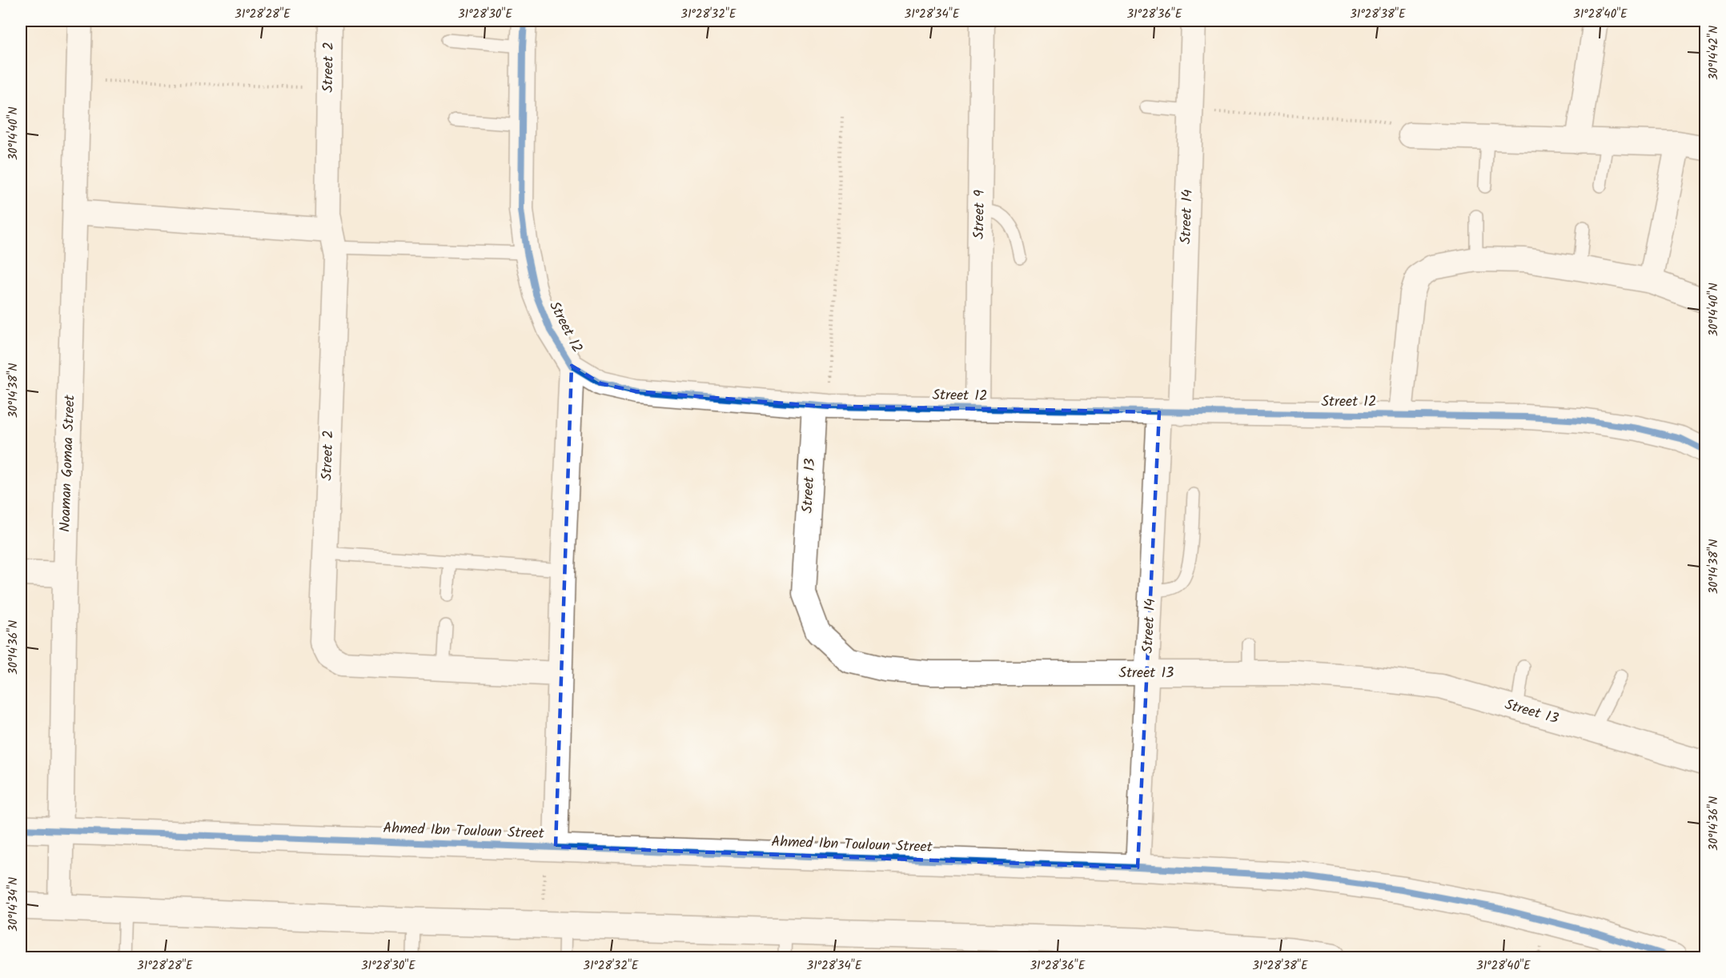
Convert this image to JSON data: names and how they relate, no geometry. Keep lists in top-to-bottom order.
{
  "streets": {
    "street": [
      "Street 2",
      "Street 9",
      "Street 14",
      "Street 12",
      "Noaman Gomaa Street",
      "Street 13",
      "Ahmed Ibn Touloun Street"
    ]
  },
  "crossings": [
    ["Street 9", "Street 12"],
    ["Street 14", "Street 12"],
    ["Street 14", "Street 13"],
    ["Street 14", "Ahmed Ibn Touloun Street"],
    ["Street 12", "Street 13"],
    ["Noaman Gomaa Street", "Ahmed Ibn Touloun Street"]
  ],
  "coordinates": [
    "31°28'28\"E",
    "31°28'30\"E",
    "31°28'32\"E",
    "31°28'34\"E",
    "31°28'36\"E",
    "31°28'38\"E",
    "31°28'40\"E",
    "30°14'42\"N",
    "30°14'40\"N",
    "30°14'38\"N",
    "30°14'36\"N",
    "30°14'34\"N"
  ]
}
